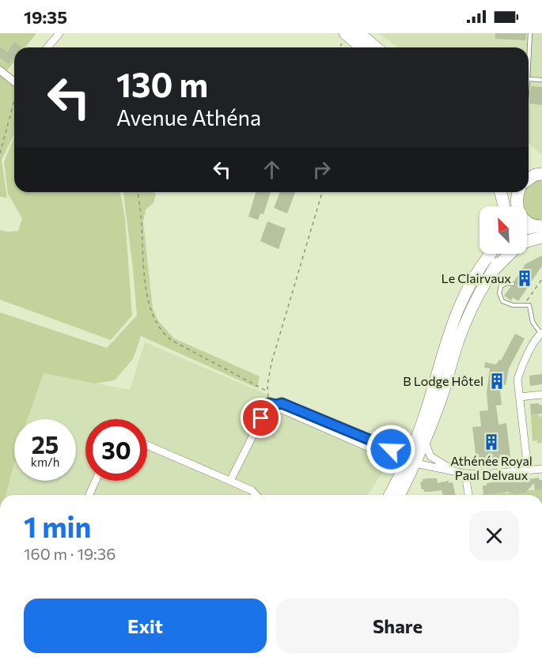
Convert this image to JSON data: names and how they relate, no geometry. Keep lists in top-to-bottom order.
{
  "places": {
    "building": ["Le Clairvaux", "B Lodge Hôtel", "Athénée Royal Paul Delvaux"]
  },
  "north": "top left",
  "page": {
    "status": "19:35",
    "turn": ["130 m", "Avenue Athéna"],
    "speed": "25 km/h",
    "limit": "30",
    "heading": ["1 min", "160 m · 19:36"],
    "buttons": ["Exit", "Share"]
  }
}
